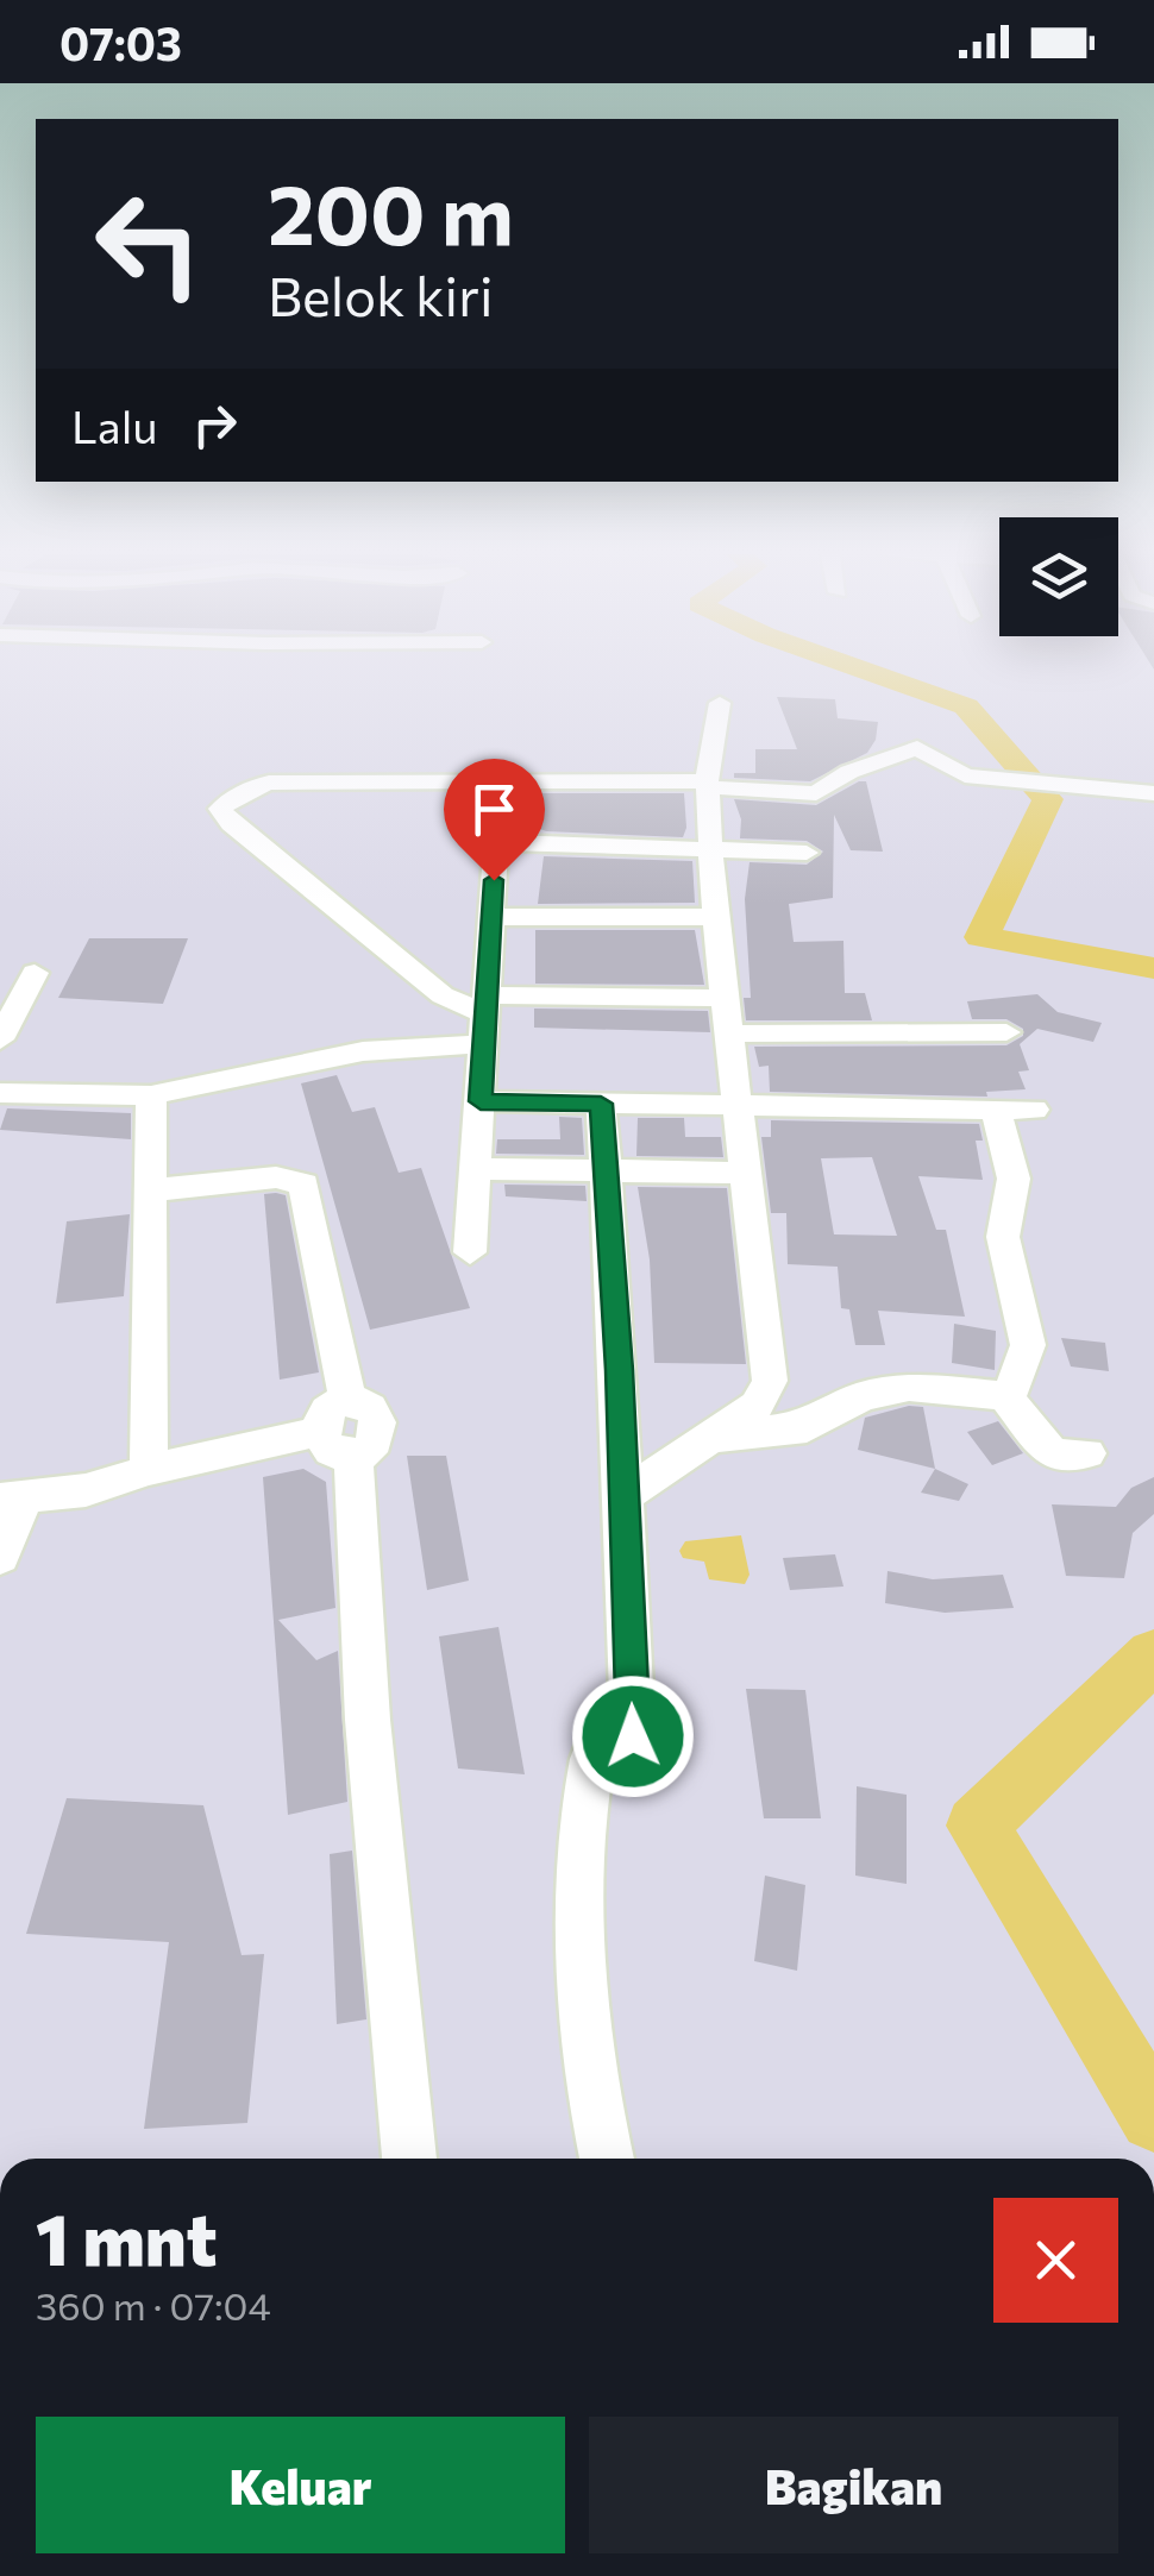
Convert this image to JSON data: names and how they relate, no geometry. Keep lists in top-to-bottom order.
{
  "page": {
    "status": "07:03",
    "turn": ["200 m", "Belok kiri"],
    "then": "Lalu",
    "heading": ["1 mnt", "360 m · 07:04"],
    "buttons": ["Keluar", "Bagikan"]
  }
}
